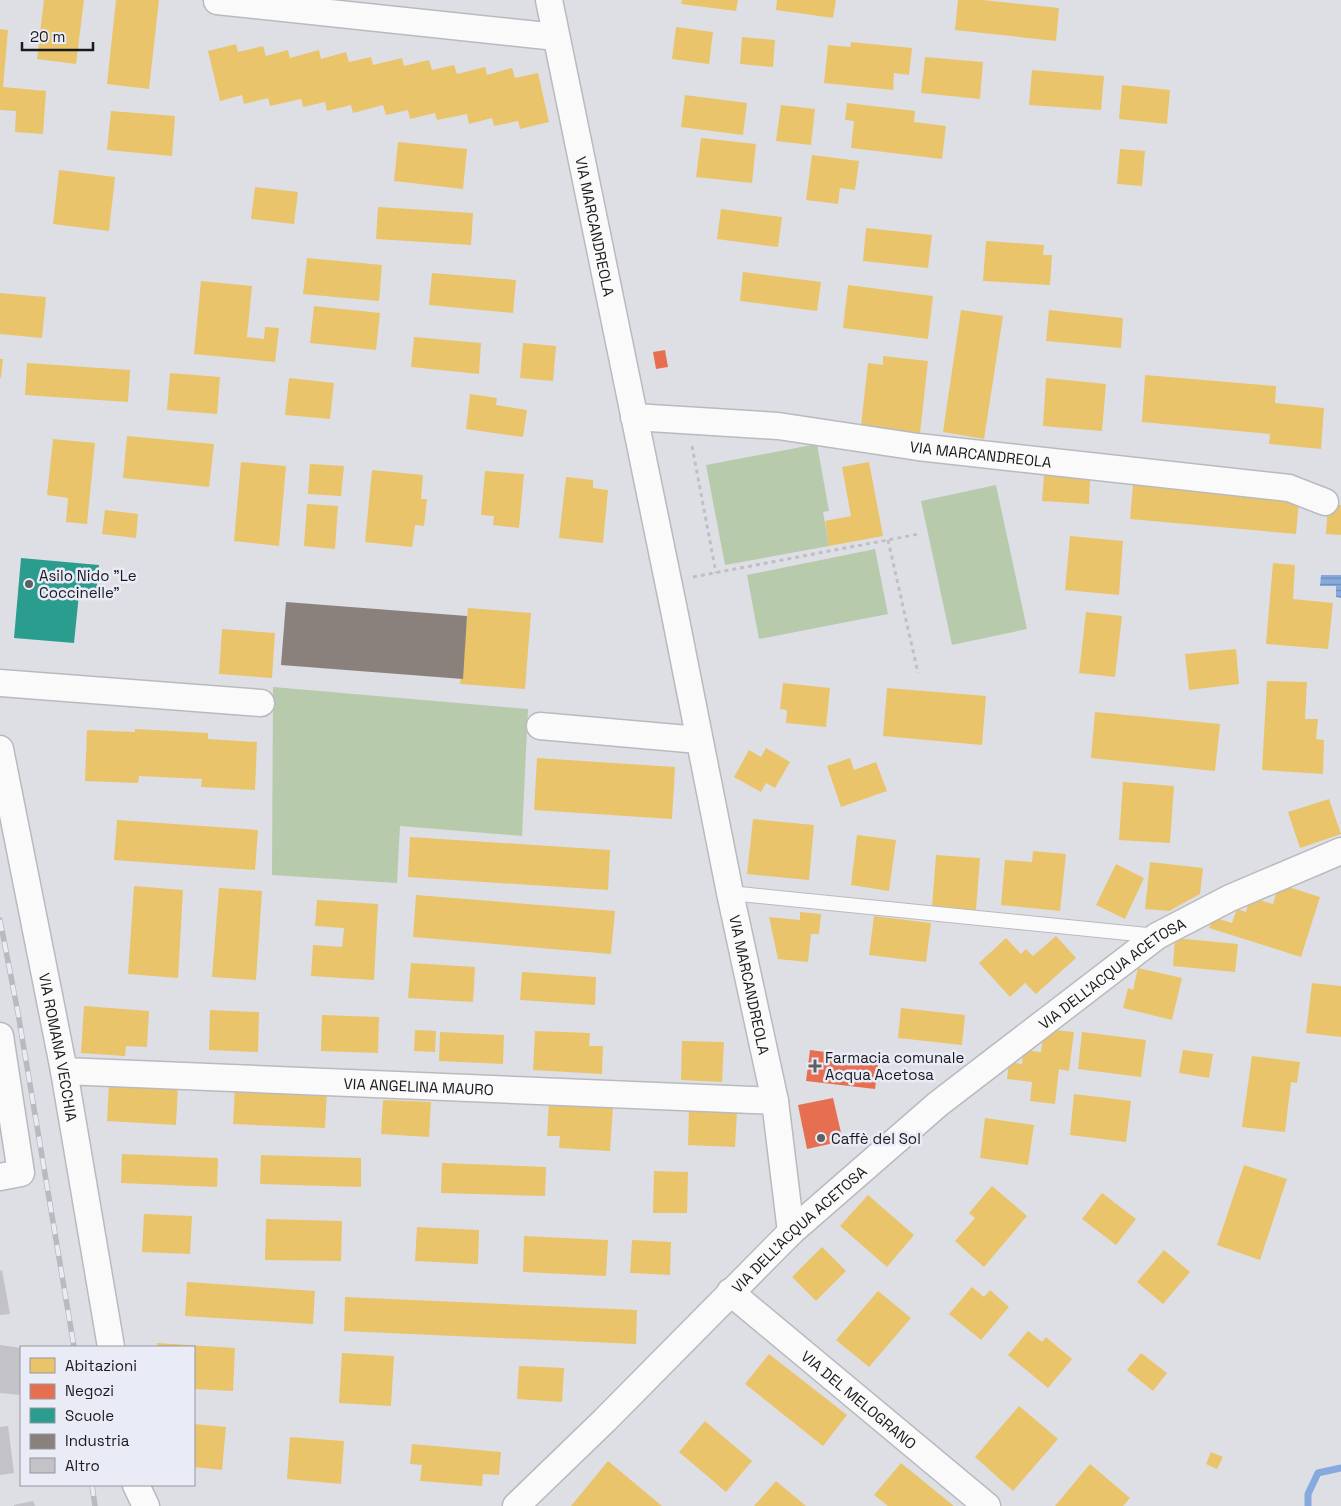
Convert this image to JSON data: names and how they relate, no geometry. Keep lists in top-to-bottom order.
{
  "streets": {
    "street": [
      "VIA MARCANDREOLA",
      "VIA DELL'ACQUA ACETOSA",
      "VIA ROMANA VECCHIA",
      "VIA ANGELINA MAURO",
      "VIA DEL MELOGRANO"
    ]
  },
  "crossings": [
    ["VIA MARCANDREOLA", "VIA DELL'ACQUA ACETOSA"],
    ["VIA MARCANDREOLA", "VIA ANGELINA MAURO"],
    ["VIA DELL'ACQUA ACETOSA", "VIA DEL MELOGRANO"],
    ["VIA ROMANA VECCHIA", "VIA ANGELINA MAURO"]
  ],
  "places": {
    "other": ["Asilo Nido \"Le Coccinelle\"", "Caffè del Sol"],
    "health": ["Farmacia comunale Acqua Acetosa"]
  },
  "legend": [
    "Abitazioni",
    "Negozi",
    "Scuole",
    "Industria",
    "Altro"
  ],
  "scale_bar": "20 m"
}
